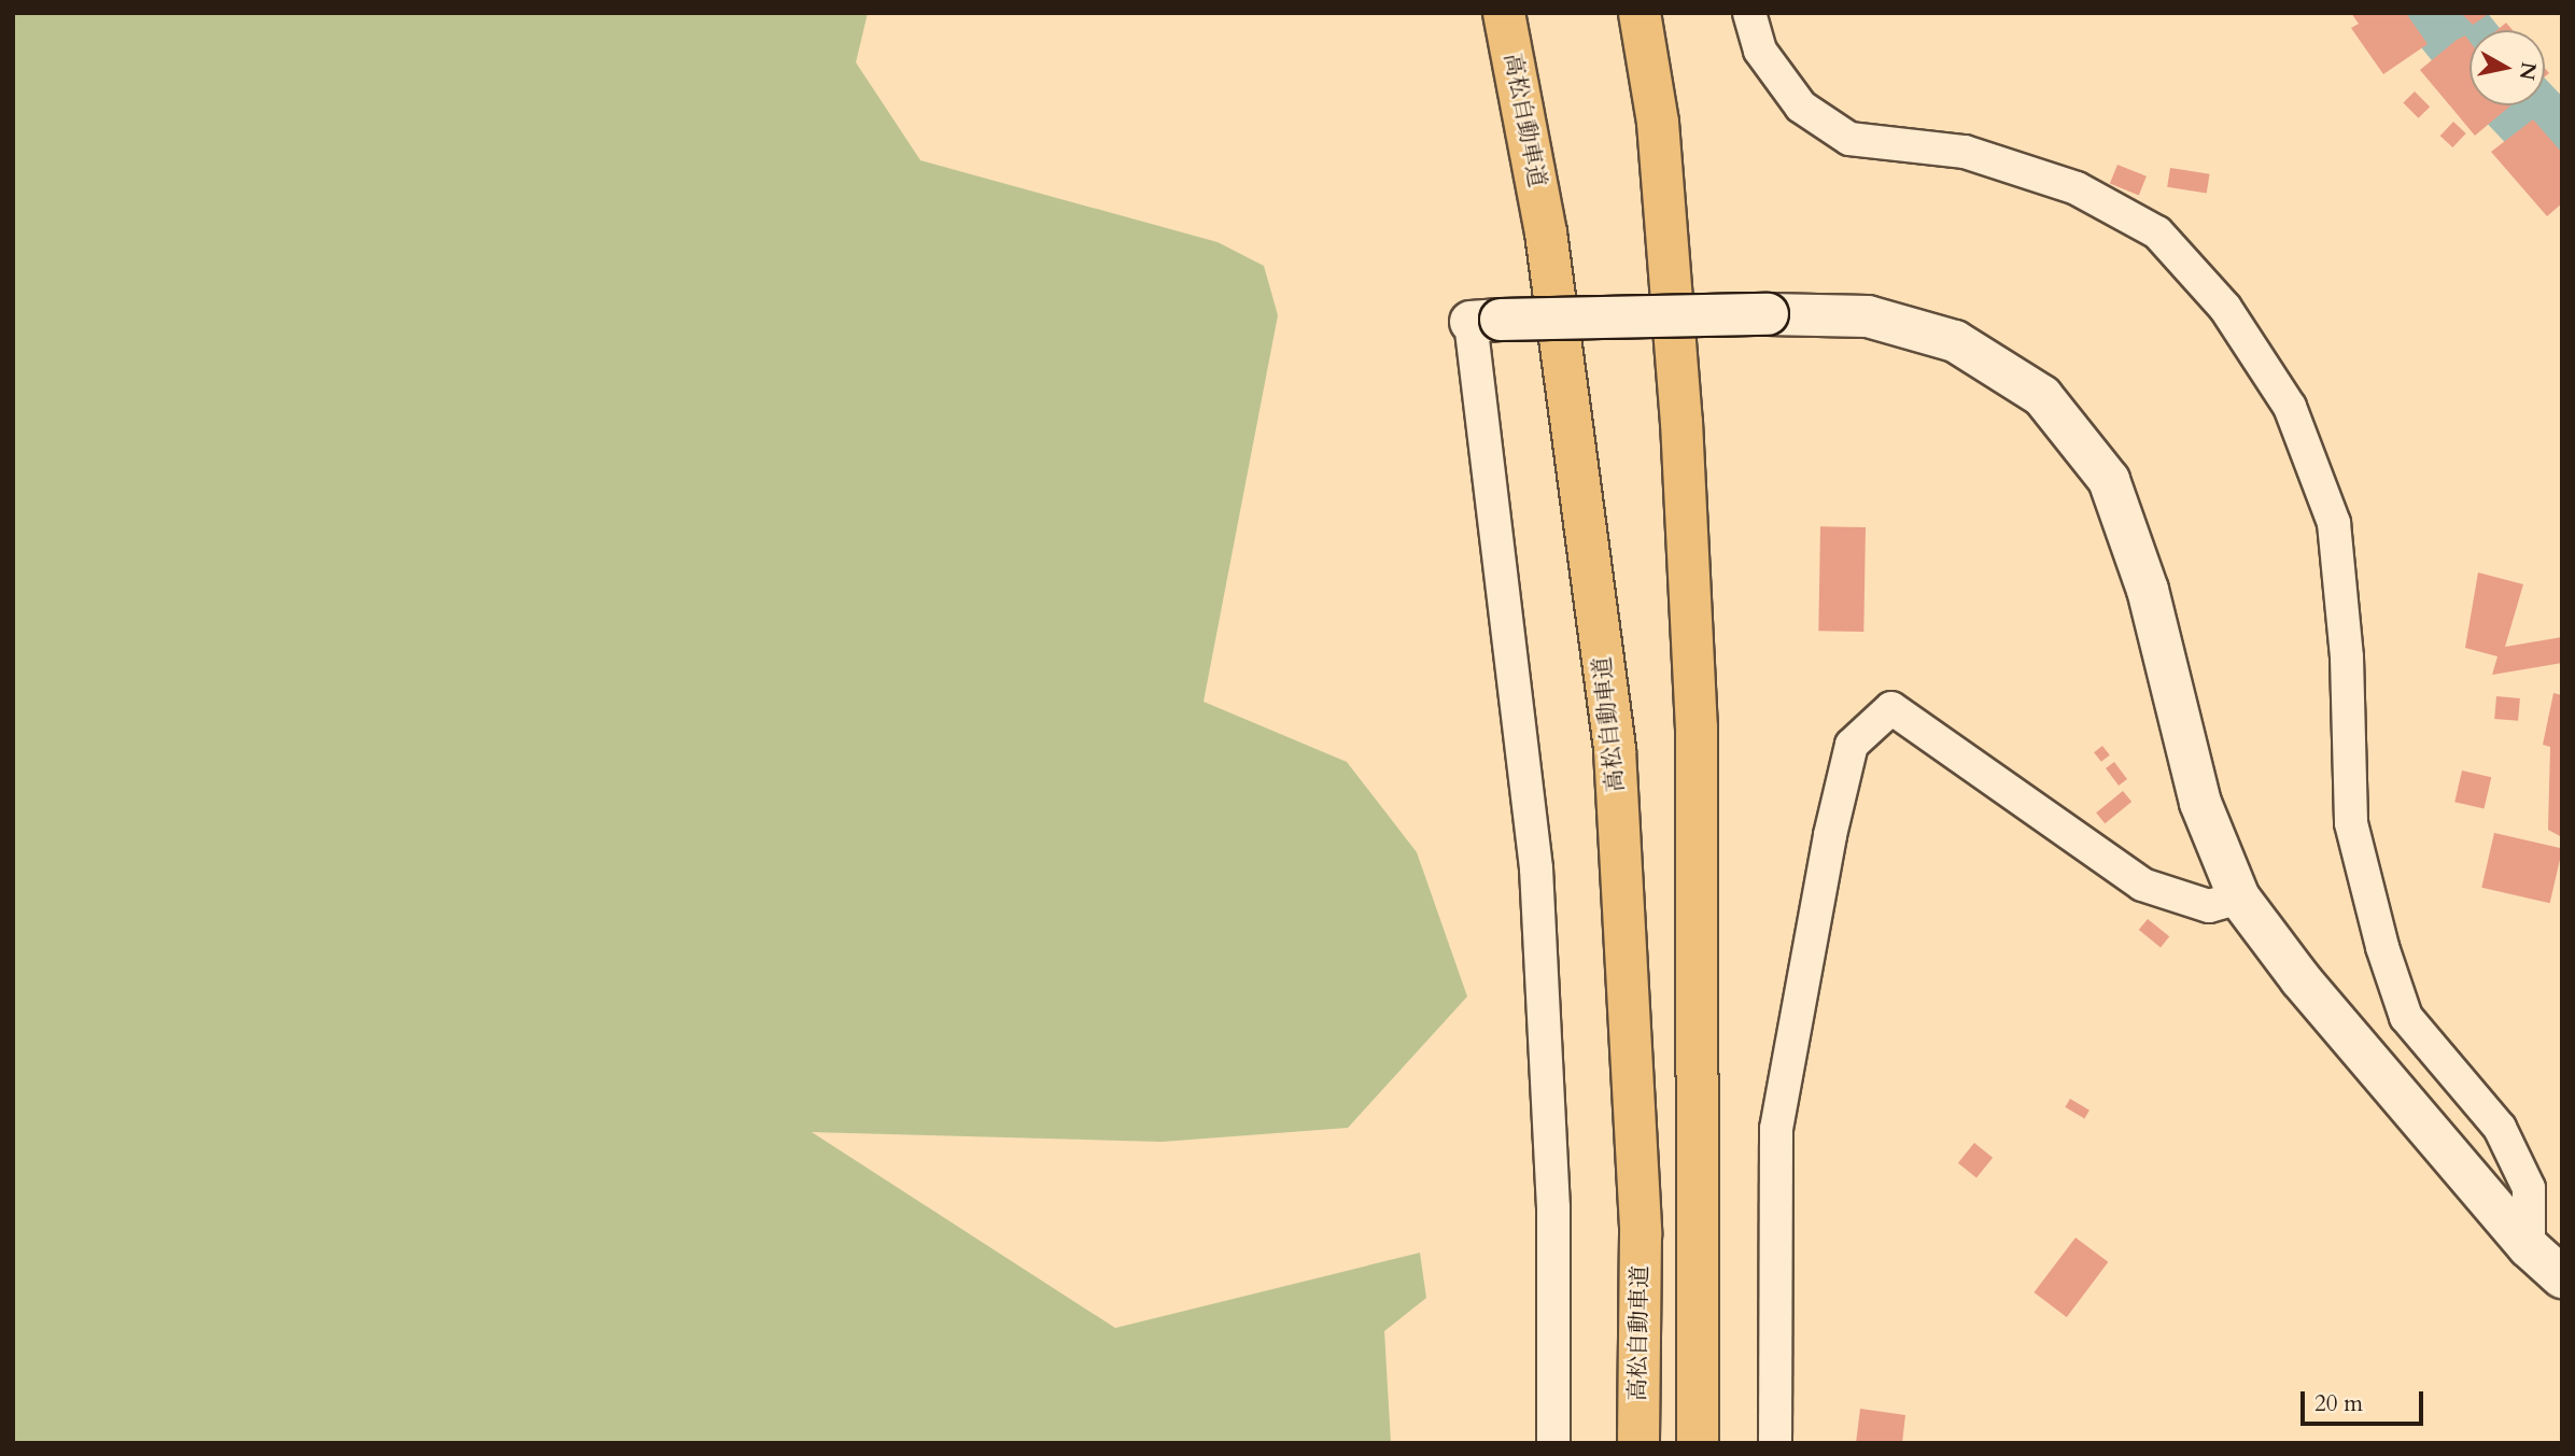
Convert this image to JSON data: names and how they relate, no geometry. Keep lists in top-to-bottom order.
{
  "streets": {
    "highway": ["高松自動車道"]
  },
  "scale_bar": "20 m",
  "north": "right"
}
